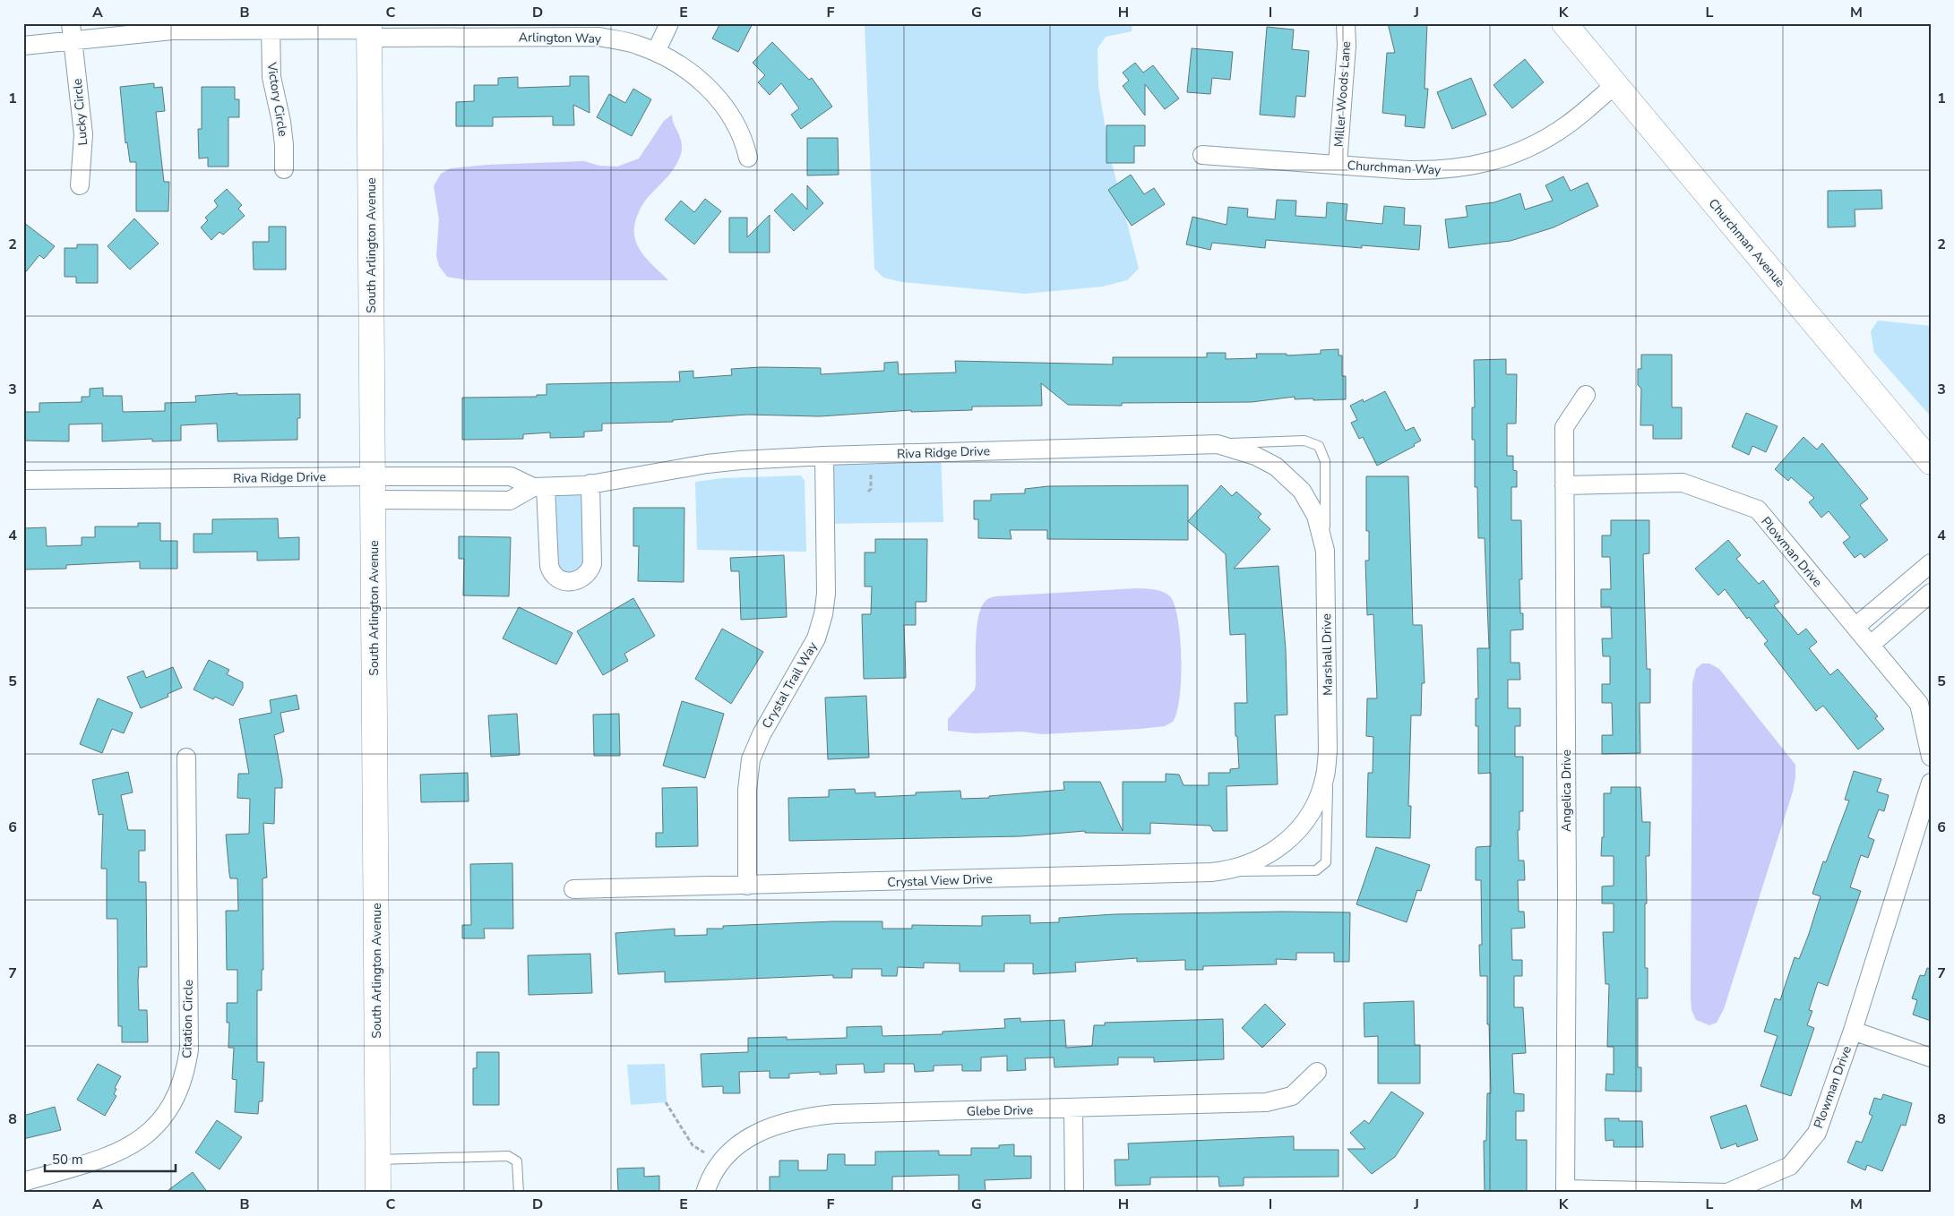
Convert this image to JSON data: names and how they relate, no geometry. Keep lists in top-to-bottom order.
{
  "streets": {
    "main road": ["Churchman Avenue", "South Arlington Avenue"],
    "street": [
      "Arlington Way",
      "Miller Woods Lane",
      "Victory Circle",
      "Lucky Circle",
      "Churchman Way",
      "Riva Ridge Drive",
      "Plowman Drive",
      "Marshall Drive",
      "Crystal Trail Way",
      "Angelica Drive",
      "Crystal View Drive",
      "Citation Circle",
      "Glebe Drive"
    ]
  },
  "crossings": [
    ["Arlington Way", "Victory Circle"],
    ["Arlington Way", "Lucky Circle"],
    ["Arlington Way", "South Arlington Avenue"],
    ["Miller Woods Lane", "Churchman Way"],
    ["Churchman Way", "Churchman Avenue"],
    ["South Arlington Avenue", "Riva Ridge Drive"],
    ["Riva Ridge Drive", "Marshall Drive"],
    ["Riva Ridge Drive", "Crystal Trail Way"],
    ["Plowman Drive", "Angelica Drive"],
    ["Marshall Drive", "Crystal View Drive"],
    ["Crystal Trail Way", "Crystal View Drive"]
  ],
  "scale_bar": "50 m",
  "grid": {
    "columns": [
      "A",
      "B",
      "C",
      "D",
      "E",
      "F",
      "G",
      "H",
      "I",
      "J",
      "K",
      "L",
      "M"
    ],
    "rows": [
      "1",
      "2",
      "3",
      "4",
      "5",
      "6",
      "7",
      "8"
    ]
  }
}
